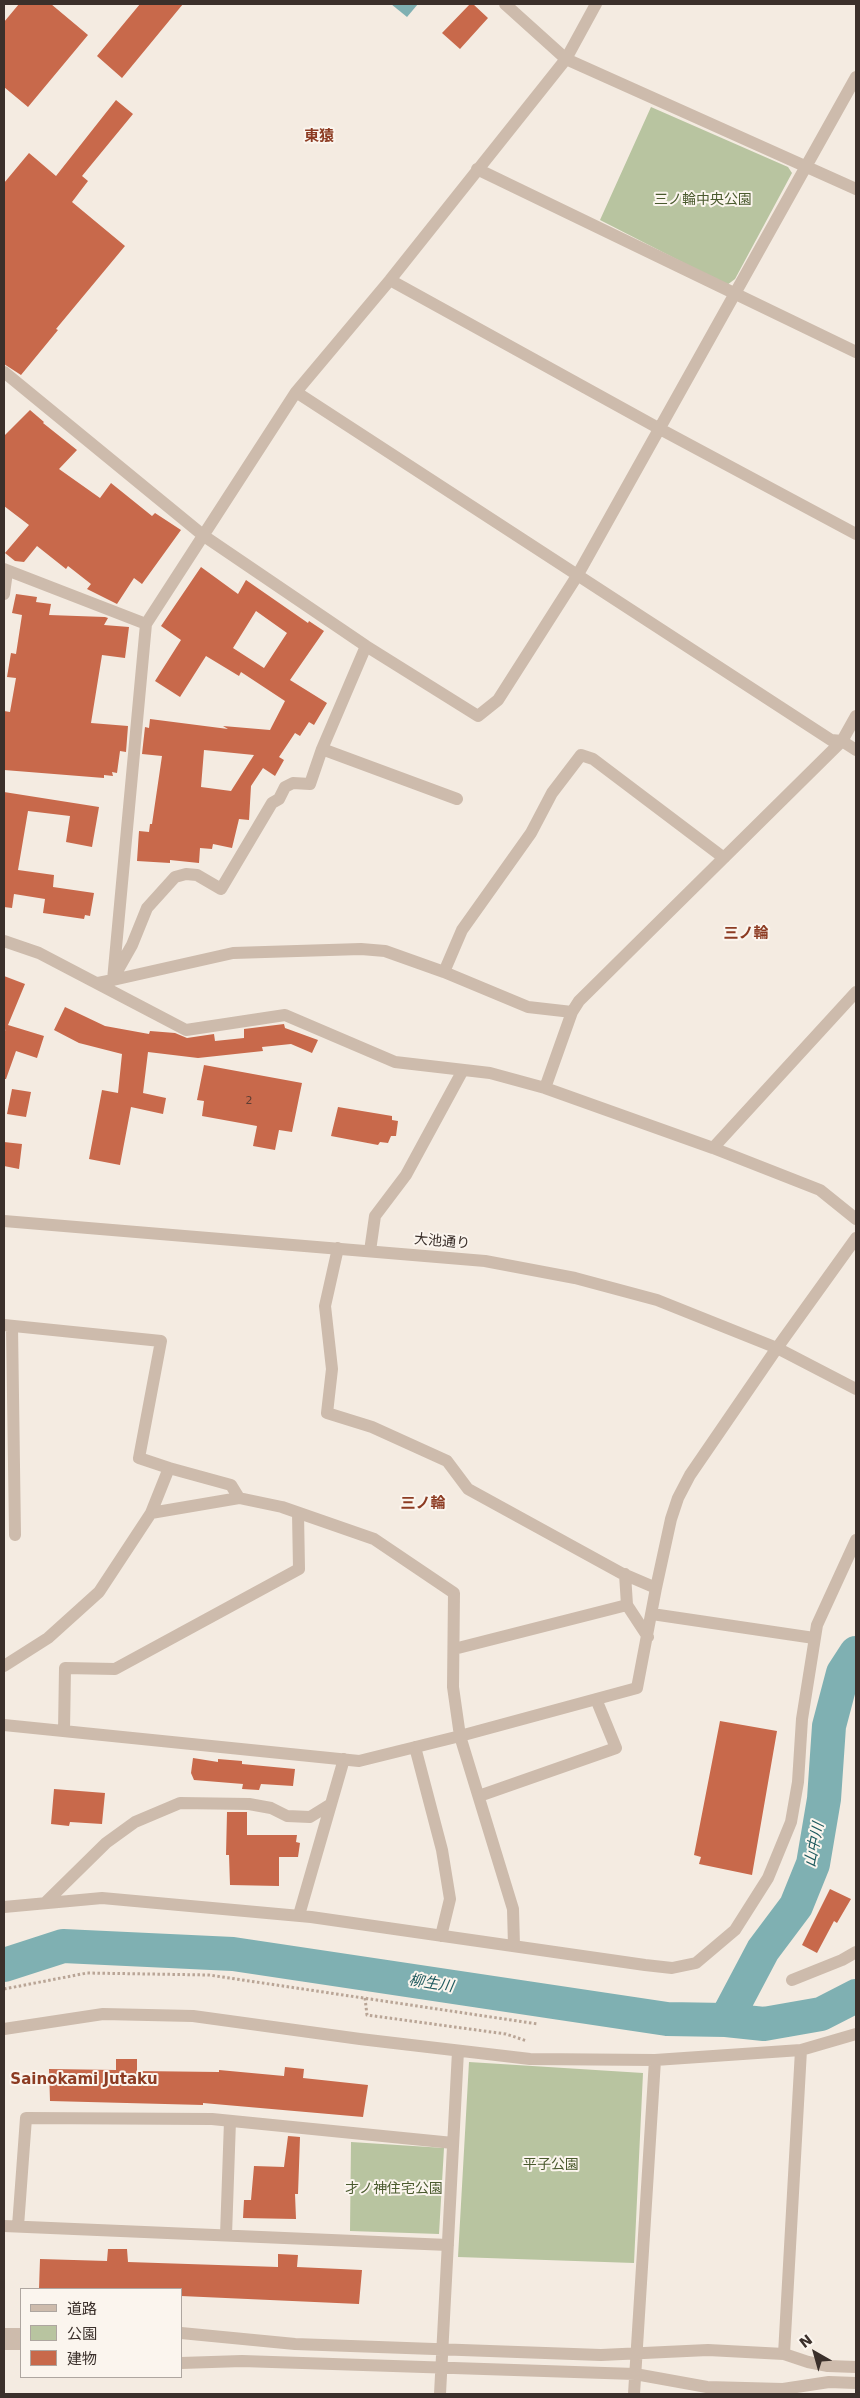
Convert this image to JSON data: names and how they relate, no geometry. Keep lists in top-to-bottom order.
{
  "streets": {
    "street": ["大池通り"]
  },
  "districts": [
    "東猿",
    "三ノ輪",
    "三ノ輪",
    "Sainokami Jutaku"
  ],
  "water": ["山中川", "柳生川"],
  "parks": ["三ノ輪中央公園", "平子公園", "才ノ神住宅公園"],
  "house_numbers": ["2"],
  "legend": ["道路", "公園", "建物"],
  "north": "top left"
}
